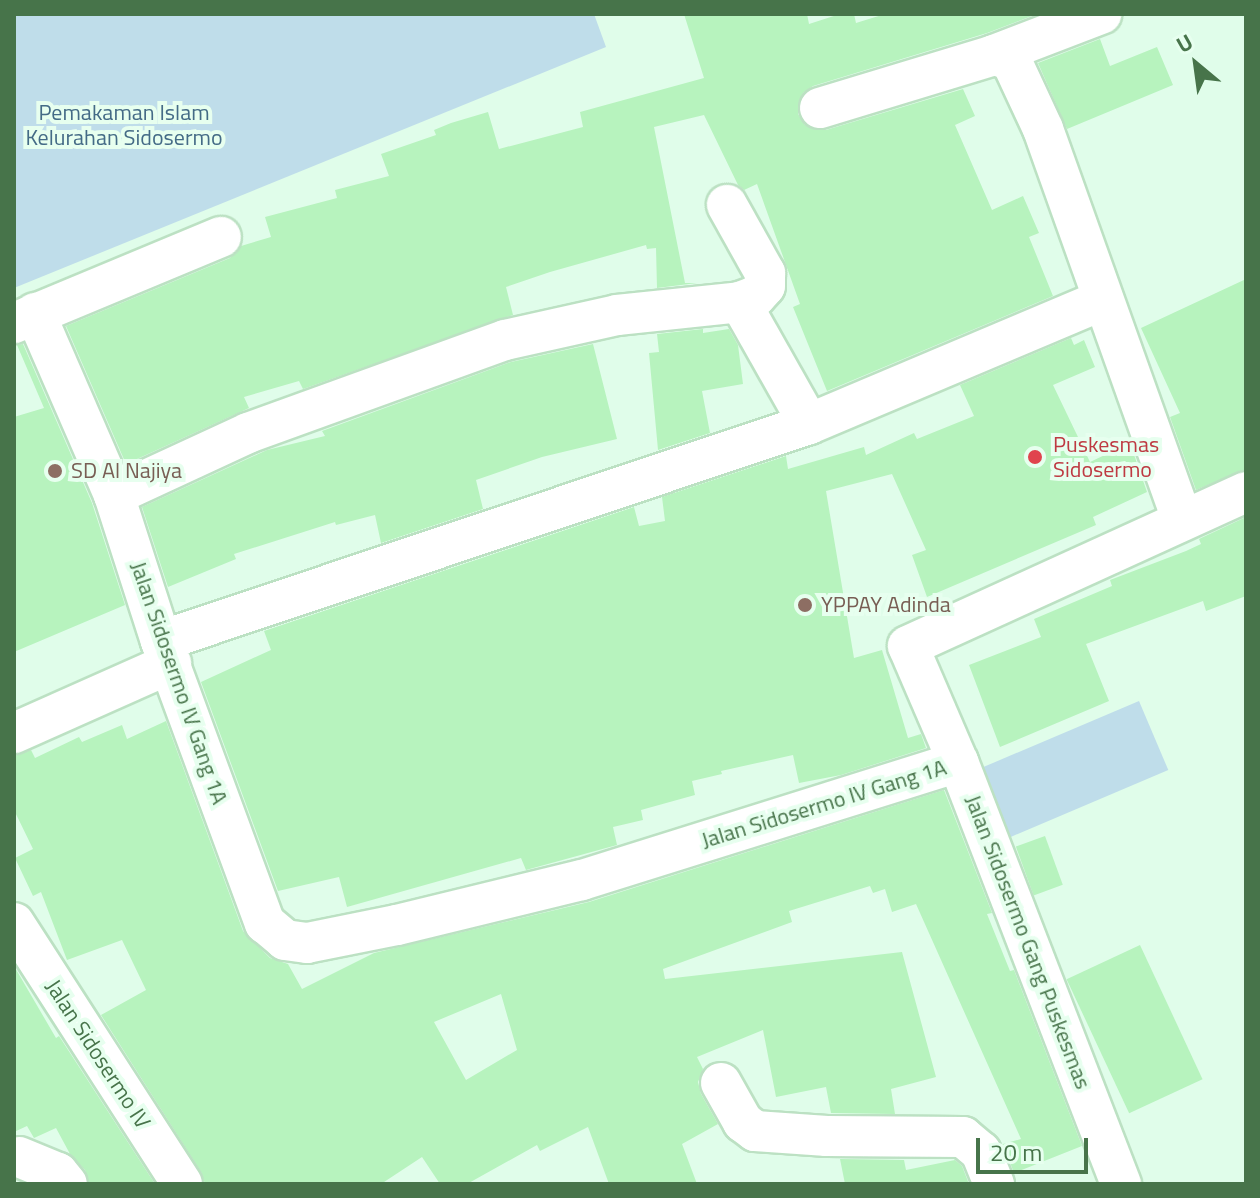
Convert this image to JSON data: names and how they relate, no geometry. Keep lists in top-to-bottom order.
{
  "streets": {
    "street": ["Jalan Sidosermo IV Gang 1A", "Jalan Sidosermo Gang Puskesmas", "Jalan Sidosermo IV"]
  },
  "crossings": [
    ["Jalan Sidosermo IV Gang 1A", "Jalan Sidosermo Gang Puskesmas"]
  ],
  "parks": ["Pemakaman Islam Kelurahan Sidosermo"],
  "places": ["Puskesmas Sidosermo", "SD Al Najiya", "YPPAY Adinda"],
  "scale_bar": "20 m",
  "north": "top left"
}
